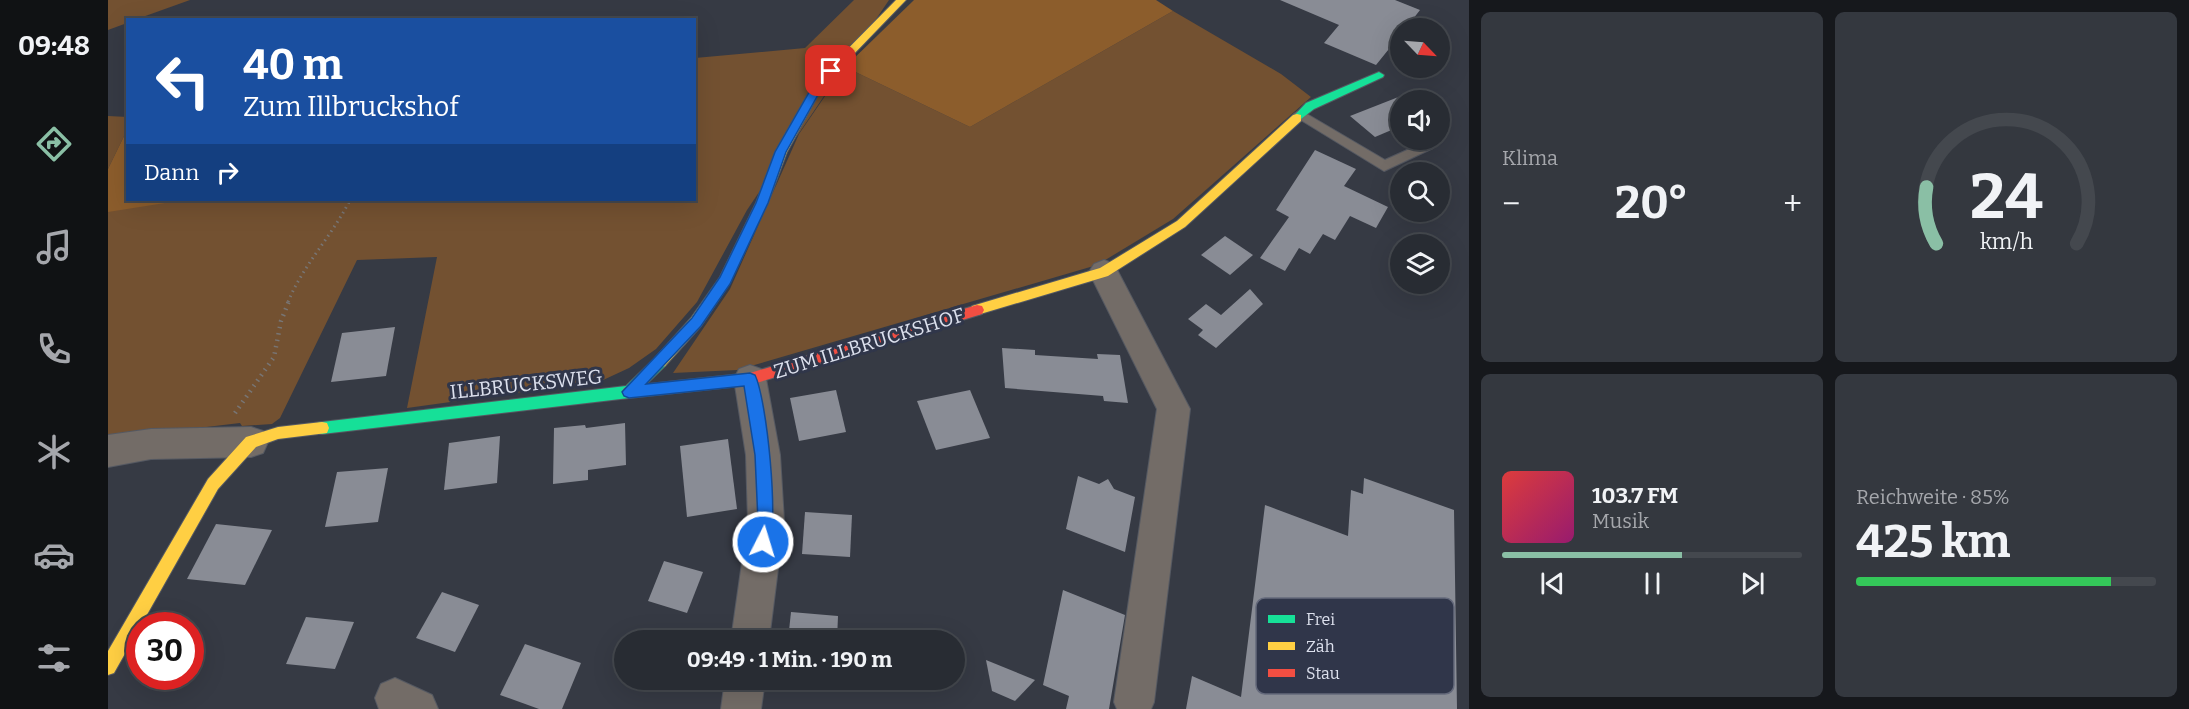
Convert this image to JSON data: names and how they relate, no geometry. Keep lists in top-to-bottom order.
{
  "streets": {
    "street": ["ZUM ILLBRUCKSHOF", "ILLBRUCKSWEG"]
  },
  "crossings": [
    ["ZUM ILLBRUCKSHOF", "ILLBRUCKSWEG"]
  ],
  "legend": ["Frei", "Zäh", "Stau"],
  "north": "bottom right",
  "page": {
    "tabs": "09:48",
    "tile": [
      "Klima",
      ["Reichweite · 85%", "425 km"]
    ],
    "turn": ["40 m", "Zum Illbruckshof"],
    "then": "Dann",
    "heat": ["−", "20°", "+"],
    "song": ["103.7 FM", "Musik"],
    "limit": "30",
    "trip": "09:49 · 1 Min. · 190 m",
    "gauge": ["24", "km/h"]
  }
}
